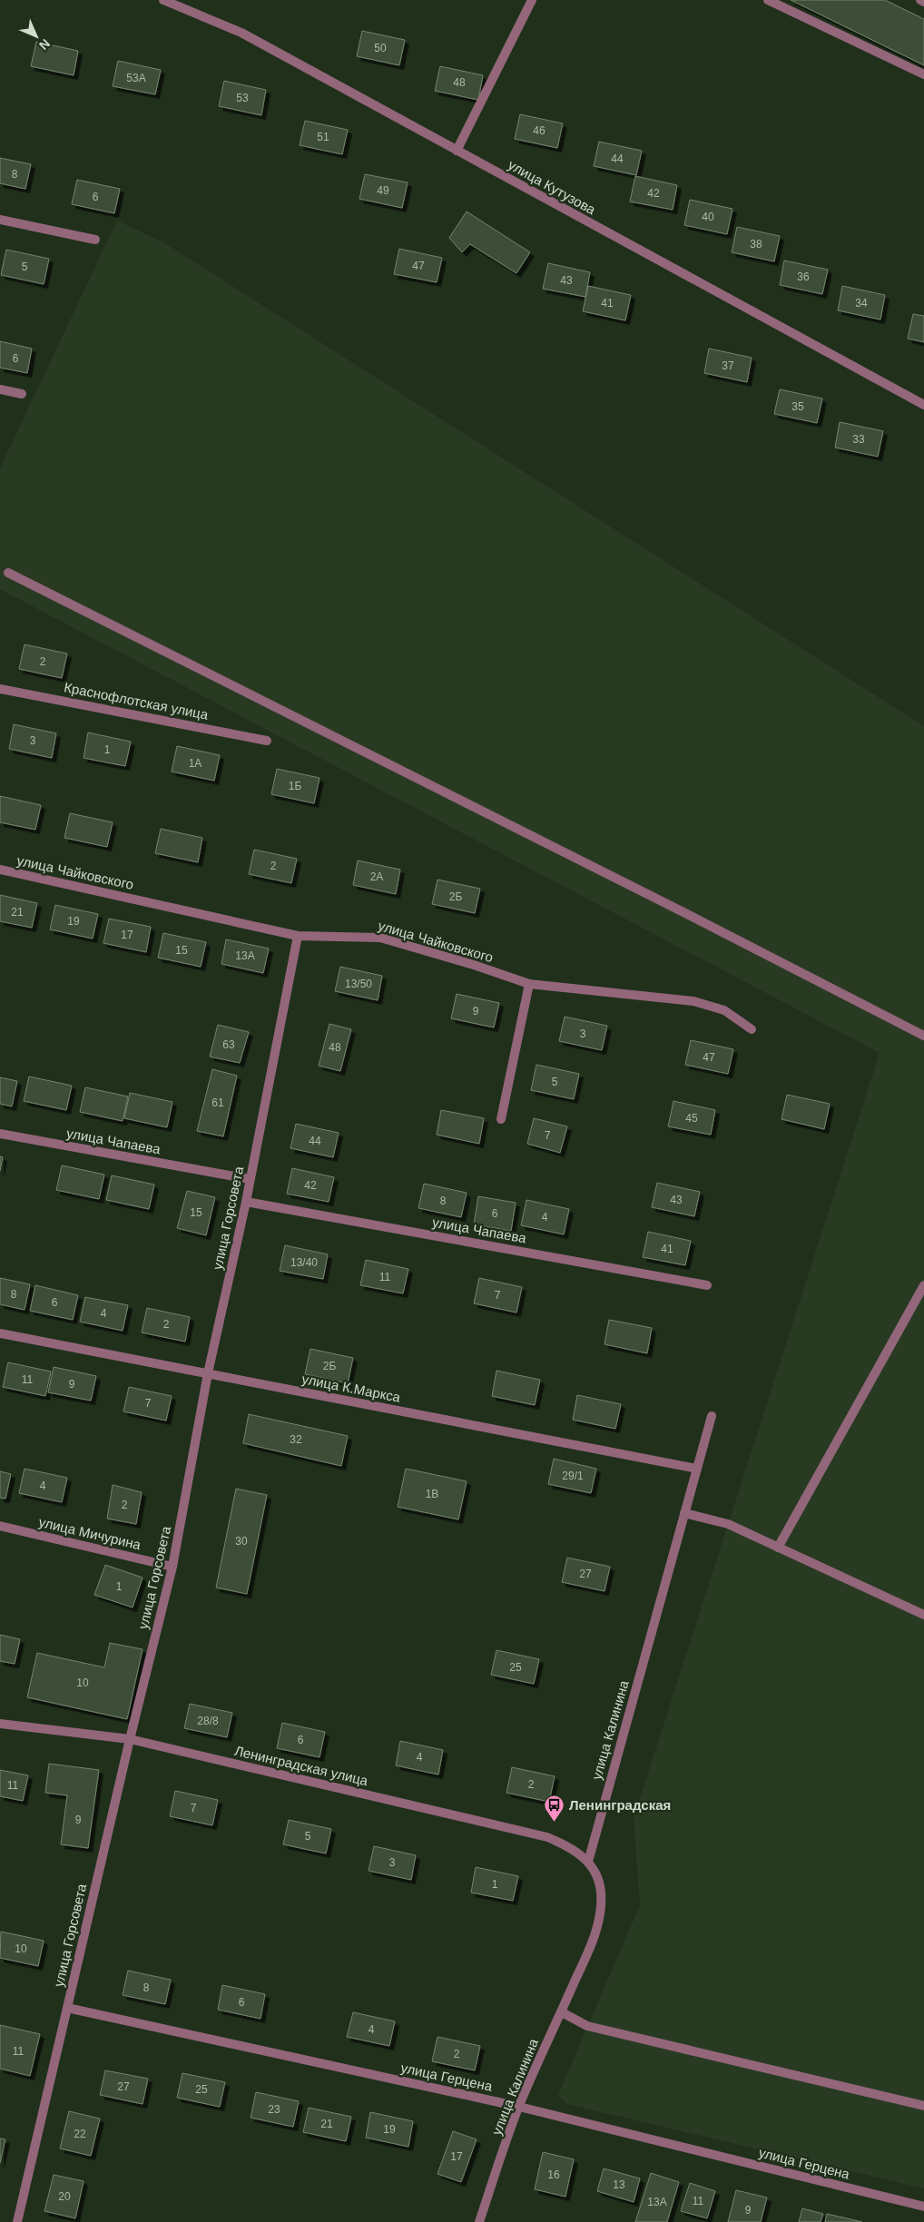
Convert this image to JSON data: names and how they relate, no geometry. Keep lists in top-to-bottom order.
{
  "streets": {
    "street": [
      "улица Кутузова",
      "Краснофлотская улица",
      "улица Чайковского",
      "улица Чапаева",
      "улица Горсовета",
      "улица К.Маркса",
      "улица Мичурина",
      "улица Калинина",
      "Ленинградская улица",
      "улица Герцена"
    ]
  },
  "crossings": [
    ["улица Чайковского", "улица Горсовета"],
    ["улица Чапаева", "улица Горсовета"],
    ["улица Горсовета", "улица К.Маркса"],
    ["улица Горсовета", "улица Мичурина"],
    ["улица Горсовета", "Ленинградская улица"],
    ["улица Горсовета", "улица Герцена"],
    ["улица К.Маркса", "улица Калинина"],
    ["улица Калинина", "Ленинградская улица"],
    ["улица Калинина", "улица Герцена"]
  ],
  "places": {
    "bus stop": ["Ленинградская"]
  },
  "house_numbers": [
    "50",
    "53А",
    "48",
    "53",
    "46",
    "51",
    "44",
    "8",
    "49",
    "42",
    "6",
    "40",
    "38",
    "47",
    "5",
    "36",
    "43",
    "41",
    "34",
    "6",
    "37",
    "35",
    "33",
    "2",
    "3",
    "1",
    "1А",
    "1Б",
    "2",
    "2А",
    "2Б",
    "21",
    "19",
    "17",
    "15",
    "13А",
    "13/50",
    "9",
    "3",
    "63",
    "48",
    "47",
    "5",
    "61",
    "45",
    "7",
    "44",
    "42",
    "43",
    "8",
    "15",
    "6",
    "4",
    "41",
    "13/40",
    "11",
    "8",
    "7",
    "6",
    "4",
    "2",
    "2Б",
    "11",
    "9",
    "7",
    "32",
    "29/1",
    "4",
    "1В",
    "2",
    "30",
    "27",
    "1",
    "25",
    "10",
    "28/8",
    "6",
    "4",
    "2",
    "11",
    "7",
    "9",
    "5",
    "3",
    "1",
    "10",
    "8",
    "6",
    "4",
    "11",
    "2",
    "27",
    "25",
    "23",
    "21",
    "19",
    "22",
    "17",
    "16",
    "13",
    "20",
    "11",
    "13А",
    "9"
  ],
  "north": "bottom right"
}
